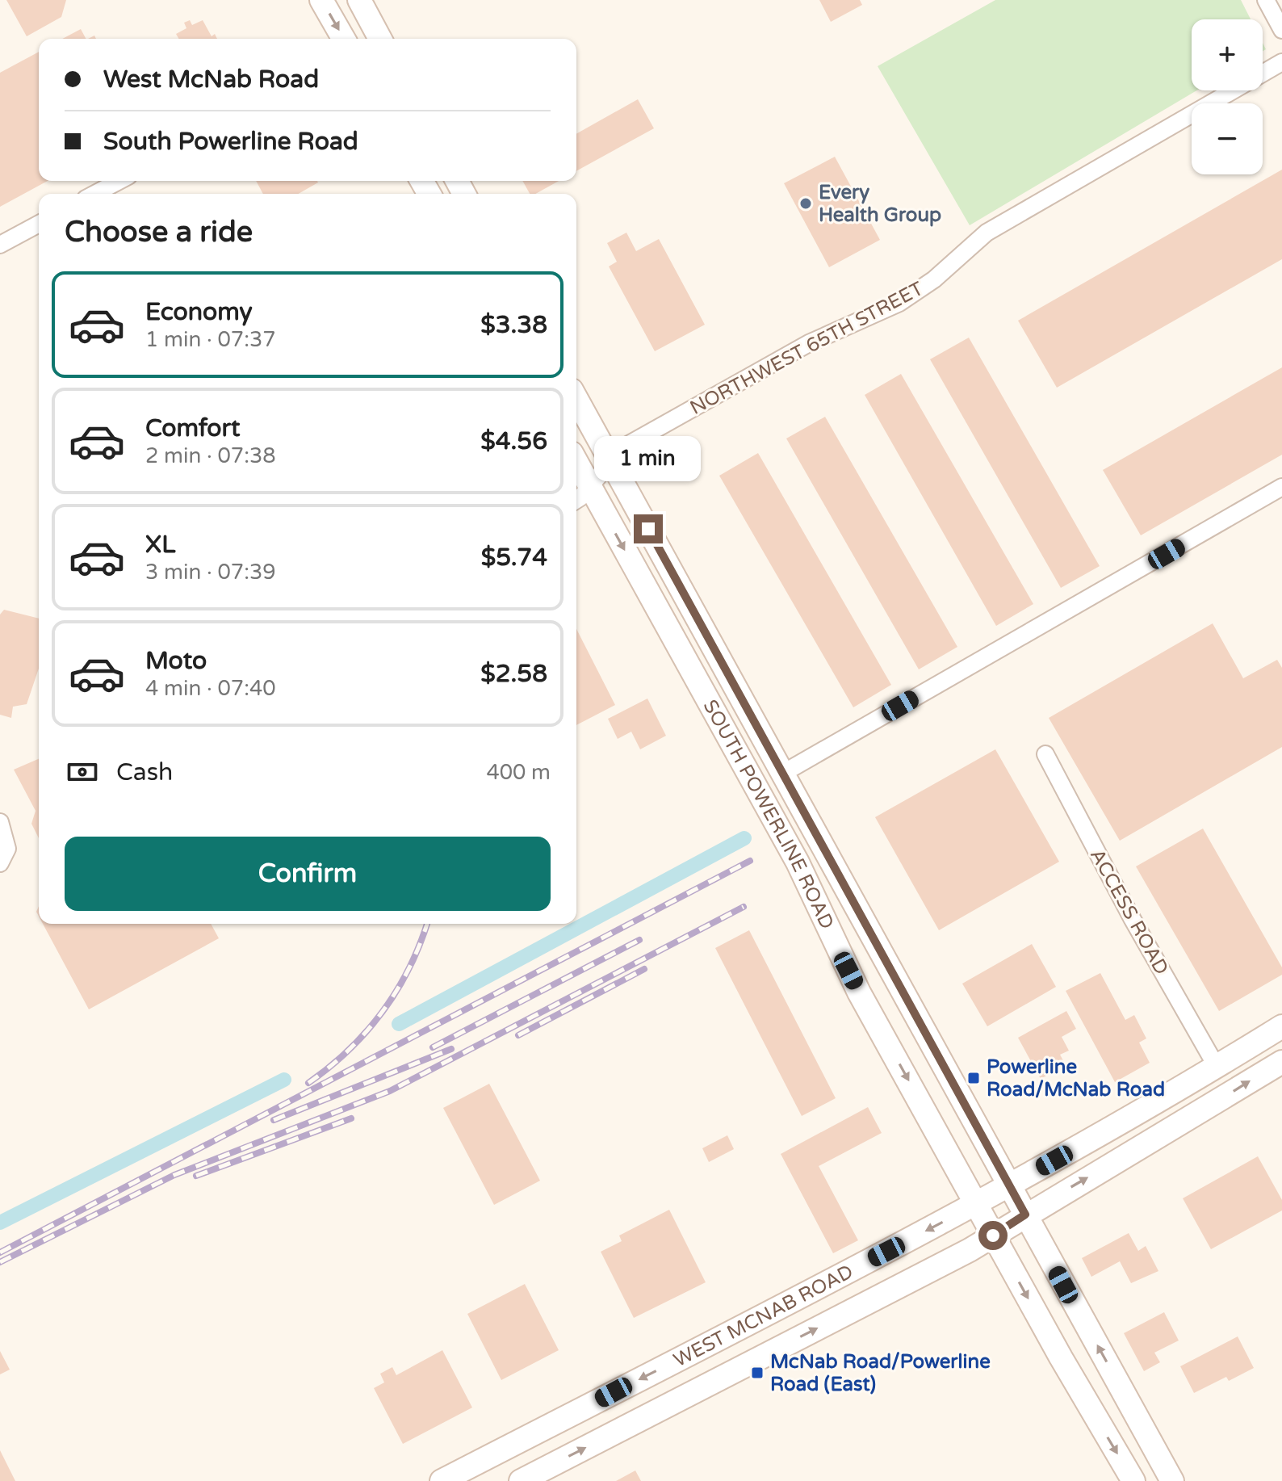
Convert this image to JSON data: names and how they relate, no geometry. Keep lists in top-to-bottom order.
{
  "streets": {
    "main road": ["SOUTH POWERLINE ROAD", "WEST MCNAB ROAD"],
    "street": ["NORTHWEST 65TH STREET", "ACCESS ROAD"]
  },
  "crossings": [
    ["NORTHWEST 65TH STREET", "SOUTH POWERLINE ROAD"],
    ["SOUTH POWERLINE ROAD", "WEST MCNAB ROAD"],
    ["ACCESS ROAD", "WEST MCNAB ROAD"]
  ],
  "places": {
    "other": ["Every Health Group"],
    "transit": ["Powerline Road/McNab Road", "McNab Road/Powerline Road (East)"]
  },
  "page": {
    "map_buttons": ["+", "−"],
    "banner": ["West McNab Road", "South Powerline Road"],
    "heading": "Choose a ride",
    "list": [
      {
        "name": "Economy",
        "note": "1 min · 07:37",
        "value": "$3.38"
      },
      {
        "name": "Comfort",
        "note": "2 min · 07:38",
        "value": "$4.56"
      },
      {
        "name": "XL",
        "note": "3 min · 07:39",
        "value": "$5.74"
      },
      {
        "name": "Moto",
        "note": "4 min · 07:40",
        "value": "$2.58"
      }
    ],
    "bubble": "1 min",
    "pay": ["Cash", "400 m"],
    "buttons": "Confirm"
  }
}
